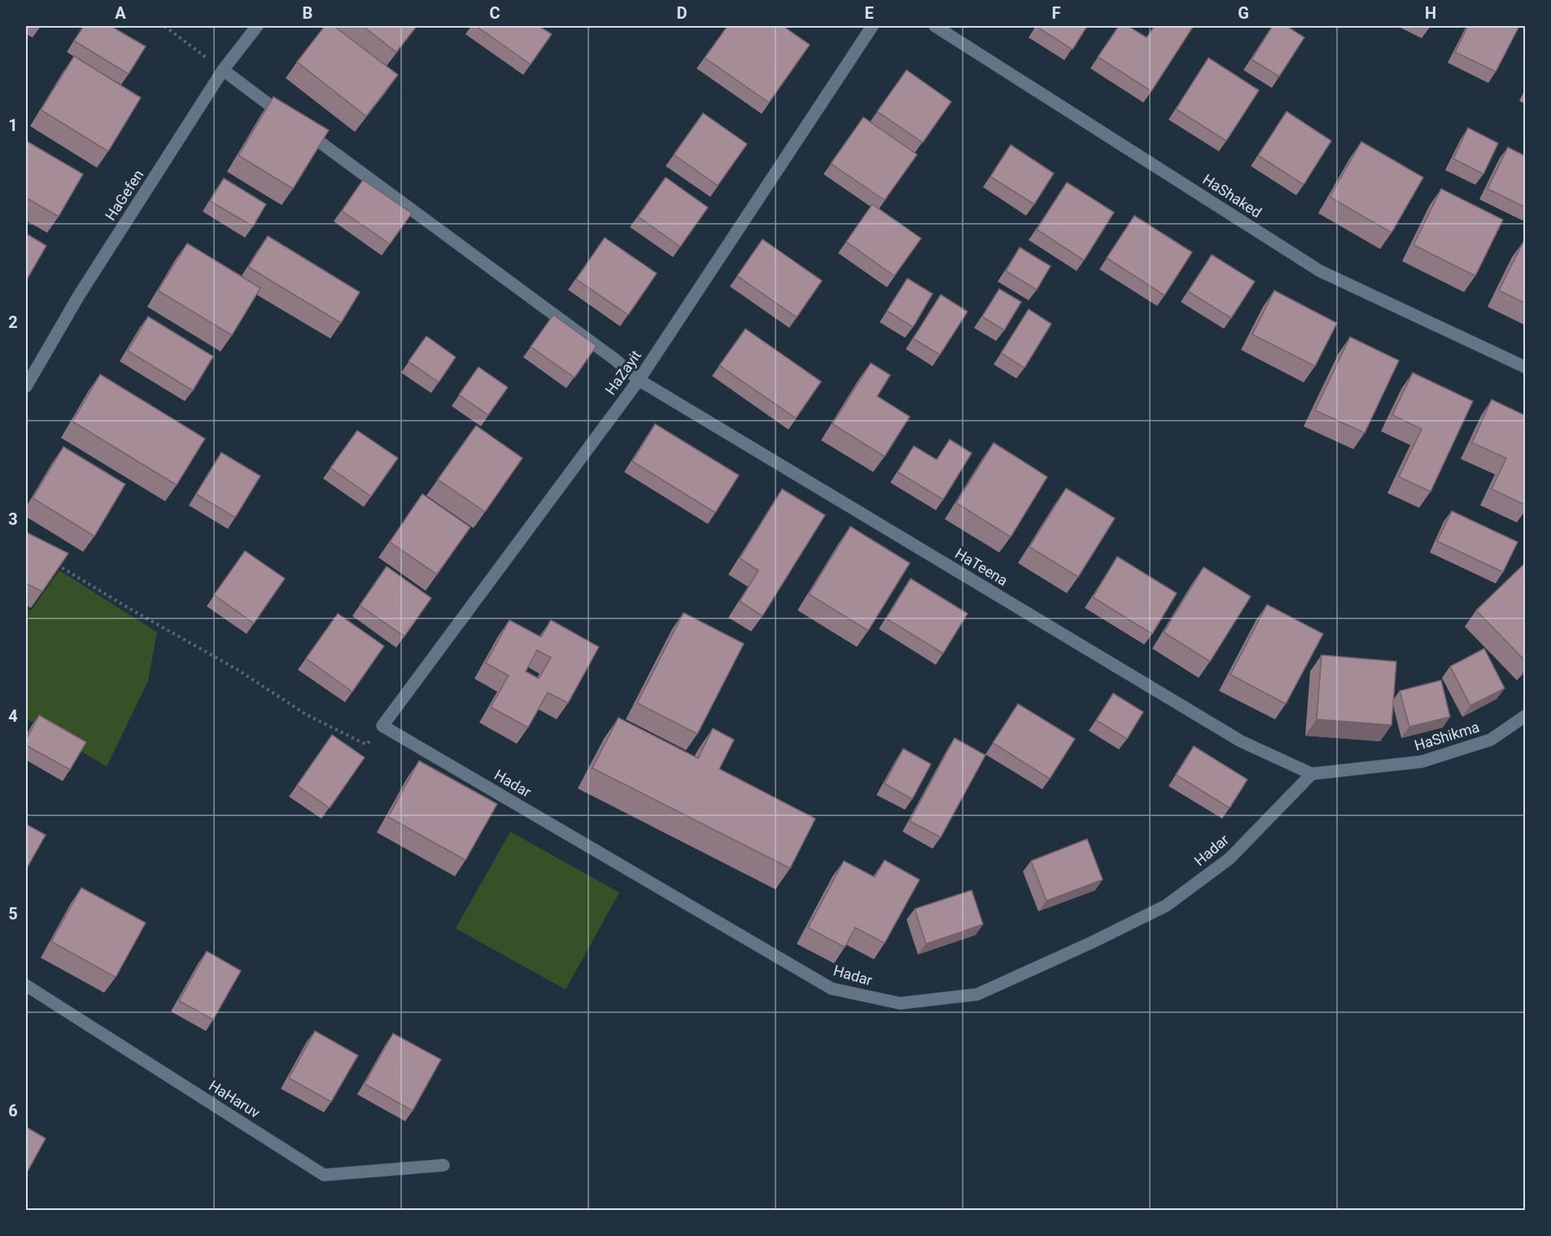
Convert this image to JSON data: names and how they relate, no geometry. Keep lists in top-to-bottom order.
{
  "streets": {
    "street": [
      "HaGefen",
      "HaShaked",
      "HaZayit",
      "HaTeena",
      "HaShikma",
      "Hadar",
      "HaHaruv"
    ]
  },
  "crossings": [
    ["HaGefen", "HaTeena"],
    ["HaZayit", "HaTeena"],
    ["HaZayit", "Hadar"],
    ["HaTeena", "HaShikma"],
    ["HaTeena", "Hadar"],
    ["HaShikma", "Hadar"]
  ],
  "grid": {
    "columns": [
      "A",
      "B",
      "C",
      "D",
      "E",
      "F",
      "G",
      "H"
    ],
    "rows": [
      "1",
      "2",
      "3",
      "4",
      "5",
      "6"
    ]
  }
}
